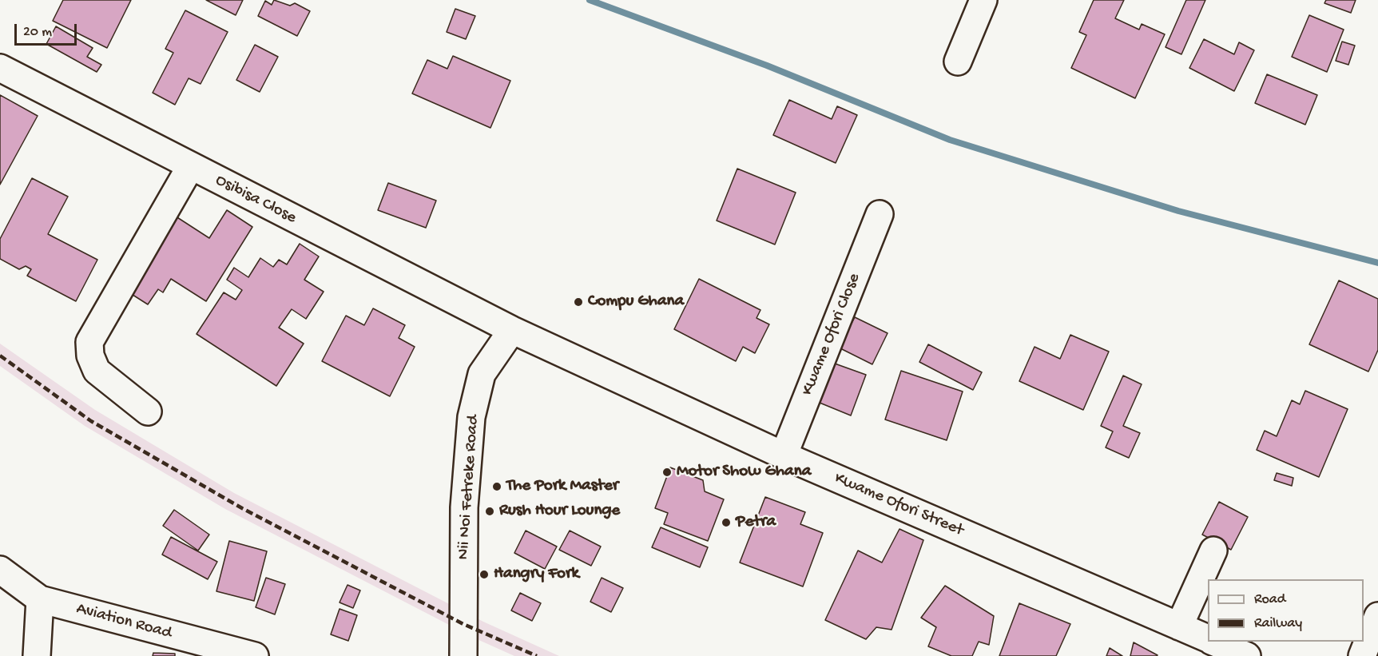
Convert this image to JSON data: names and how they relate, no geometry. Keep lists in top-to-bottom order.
{
  "streets": {
    "street": [
      "Osibisa Close",
      "Kwame Ofori Close",
      "Nii Noi Fetreke Road",
      "Kwame Ofori Street",
      "Aviation Road"
    ]
  },
  "crossings": [
    ["Osibisa Close", "Nii Noi Fetreke Road"],
    ["Osibisa Close", "Kwame Ofori Street"],
    ["Kwame Ofori Close", "Kwame Ofori Street"],
    ["Nii Noi Fetreke Road", "Kwame Ofori Street"]
  ],
  "places": [
    "Compu Ghana",
    "Motor Show Ghana",
    "The Pork Master",
    "Rush Hour Lounge",
    "Petra",
    "Hangry Fork"
  ],
  "legend": ["Road", "Railway"],
  "scale_bar": "20 m"
}
